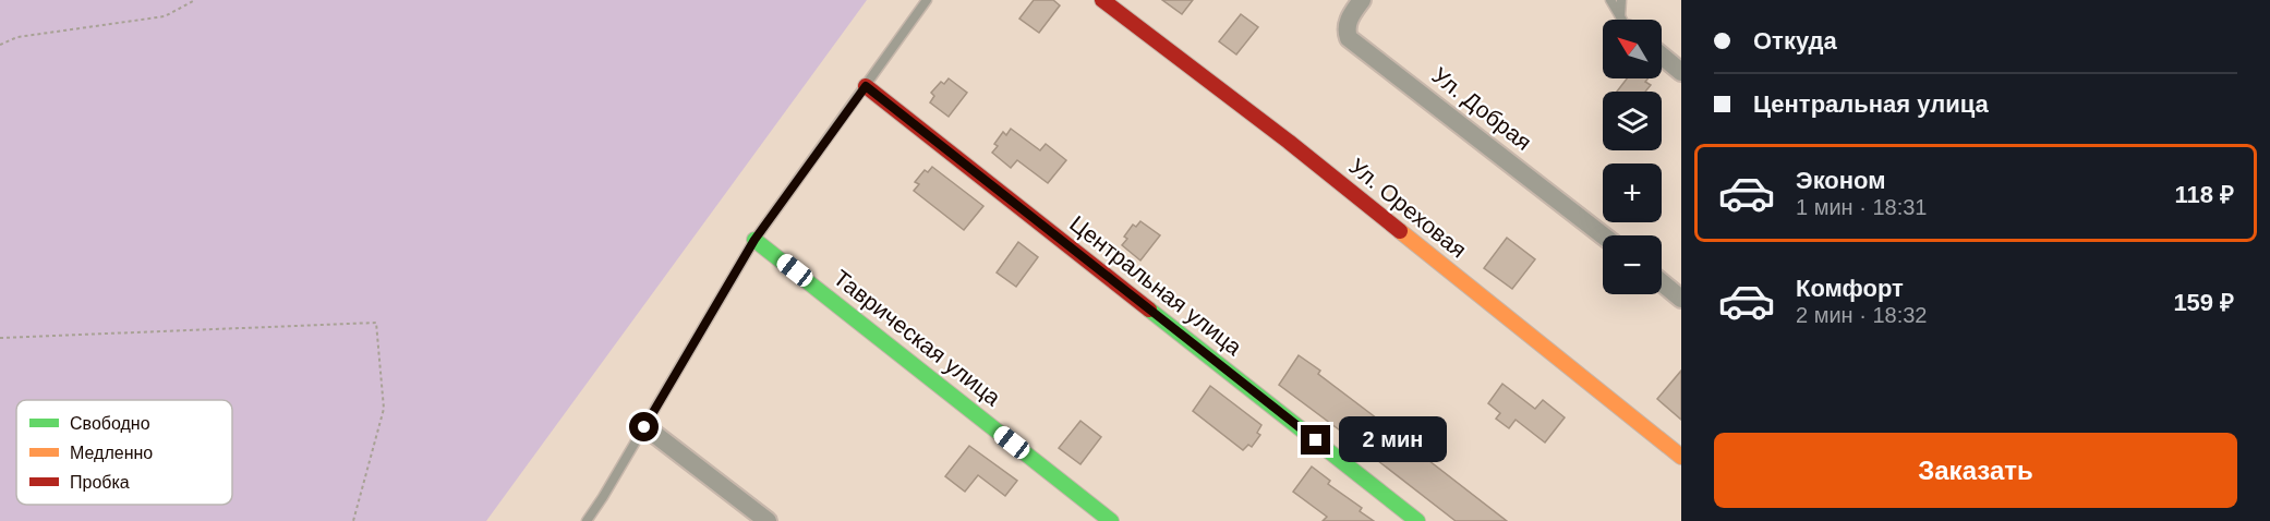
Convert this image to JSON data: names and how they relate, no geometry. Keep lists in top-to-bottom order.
{
  "streets": {
    "street": [
      "Ул. Добрая",
      "Ул. Ореховая",
      "Центральная улица",
      "Таврическая улица"
    ]
  },
  "legend": ["Свободно", "Медленно", "Пробка"],
  "north": "top left",
  "page": {
    "banner": ["Откуда", "Центральная улица"],
    "map_buttons": ["+", "−"],
    "list": [
      {
        "name": "Эконом",
        "note": "1 мин · 18:31",
        "value": "118 ₽"
      },
      {
        "name": "Комфорт",
        "note": "2 мин · 18:32",
        "value": "159 ₽"
      }
    ],
    "bubble": "2 мин",
    "buttons": "Заказать"
  }
}
